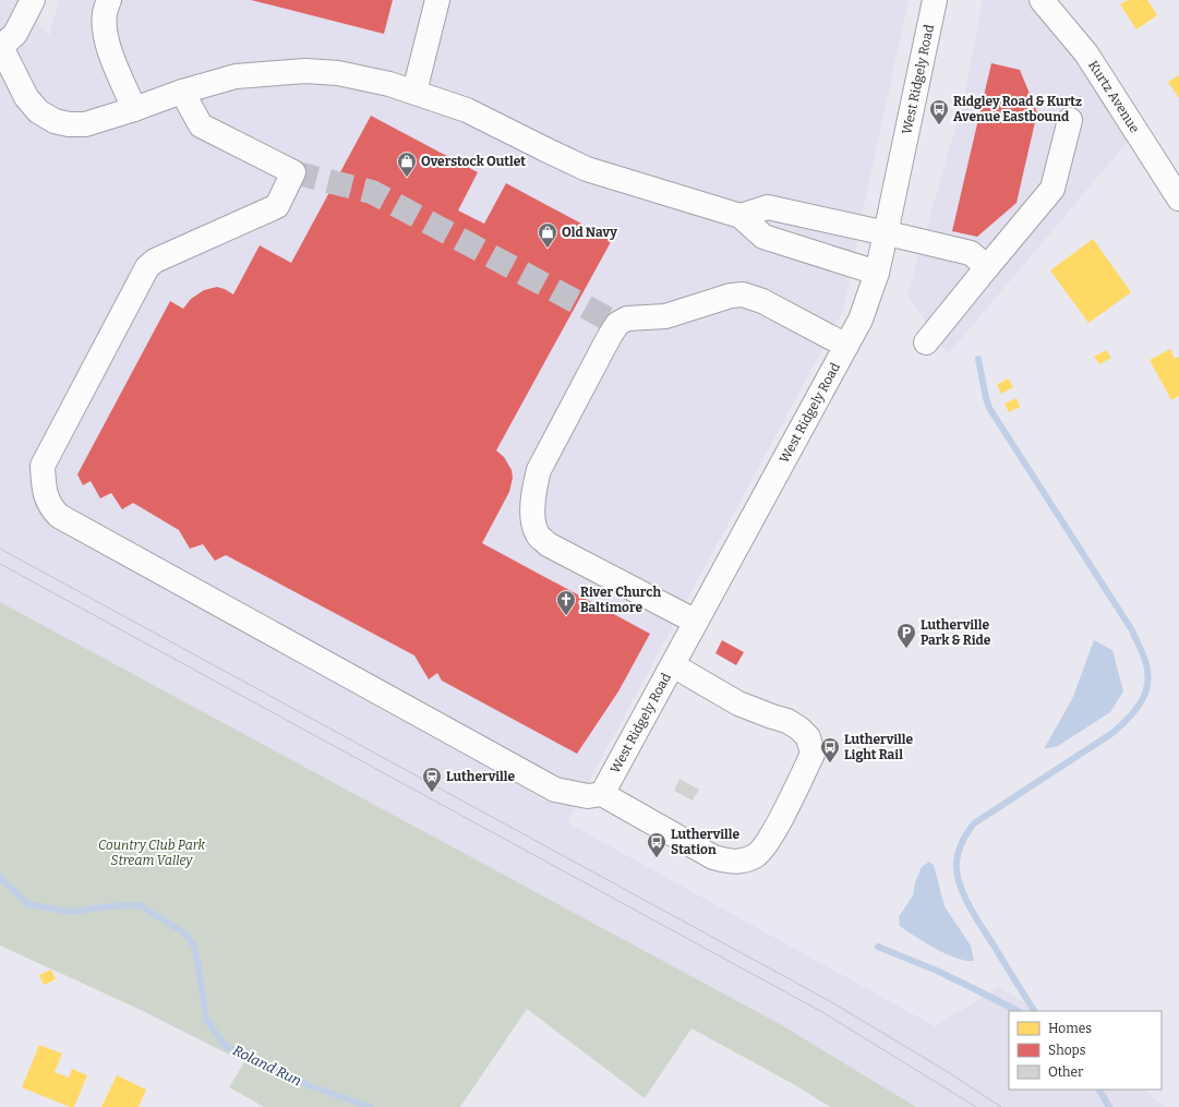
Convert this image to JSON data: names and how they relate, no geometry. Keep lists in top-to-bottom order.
{
  "streets": {
    "street": ["West Ridgely Road", "Kurtz Avenue"]
  },
  "water": ["Roland Run"],
  "parks": ["Country Club Park Stream Valley"],
  "places": {
    "bus stop": ["Ridgley Road & Kurtz Avenue Eastbound", "Lutherville Light Rail", "Lutherville Station"],
    "shop": ["Overstock Outlet", "Old Navy"],
    "church": ["River Church Baltimore"],
    "parking": ["Lutherville Park & Ride"],
    "station": ["Lutherville"]
  },
  "legend": ["Homes", "Shops", "Other"]
}
